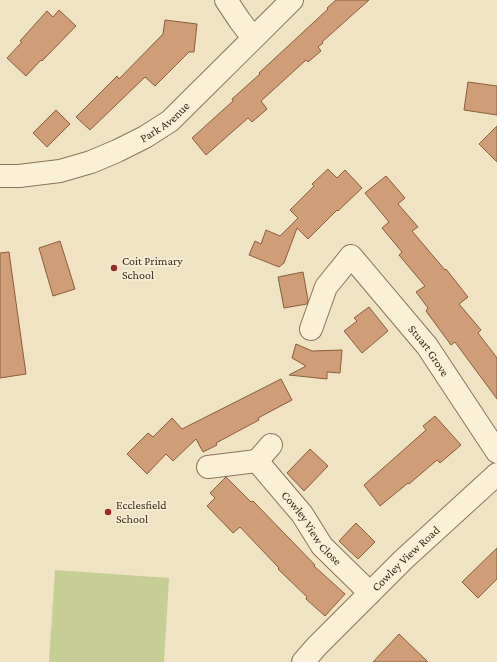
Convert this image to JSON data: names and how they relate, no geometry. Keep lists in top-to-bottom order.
{
  "streets": {
    "street": [
      "Park Avenue",
      "Stuart Grove",
      "Cowley View Close",
      "Cowley View Road"
    ]
  },
  "crossings": [
    ["Cowley View Close", "Cowley View Road"]
  ],
  "places": ["Coit Primary School", "Ecclesfield School"]
}
